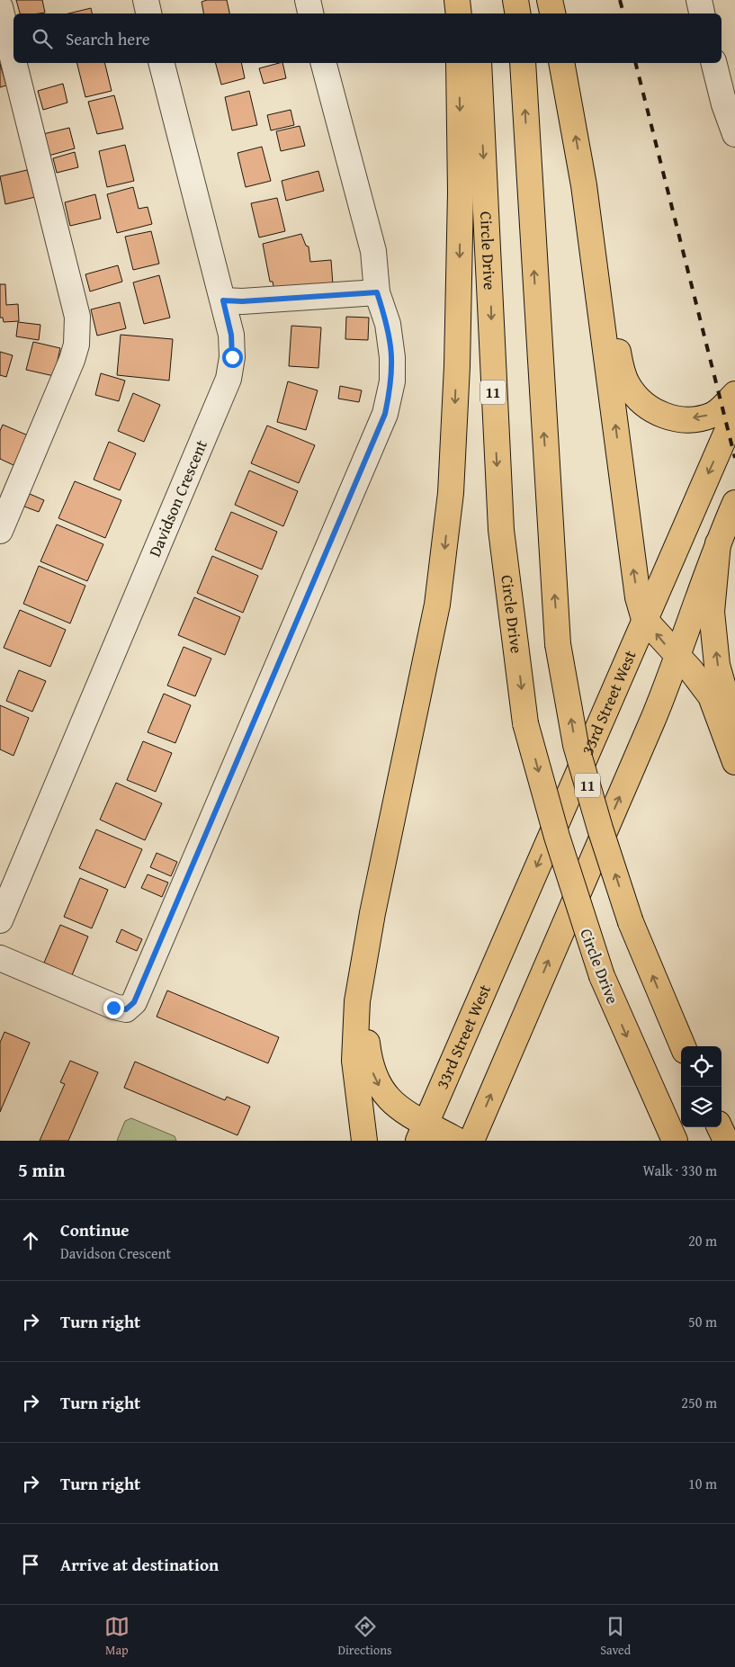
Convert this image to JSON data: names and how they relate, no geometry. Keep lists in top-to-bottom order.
{
  "streets": {
    "main road": ["Circle Drive", "11", "33rd Street West"],
    "street": ["Davidson Crescent"]
  },
  "page": {
    "search": "Search here",
    "heading": ["5 min", "Walk · 330 m"],
    "list": [
      ["Continue", "Davidson Crescent", "20 m"],
      ["Turn right", "50 m"],
      ["Turn right", "250 m"],
      ["Turn right", "10 m"],
      "Arrive at destination"
    ],
    "nav": ["Map", "Directions", "Saved"]
  }
}
